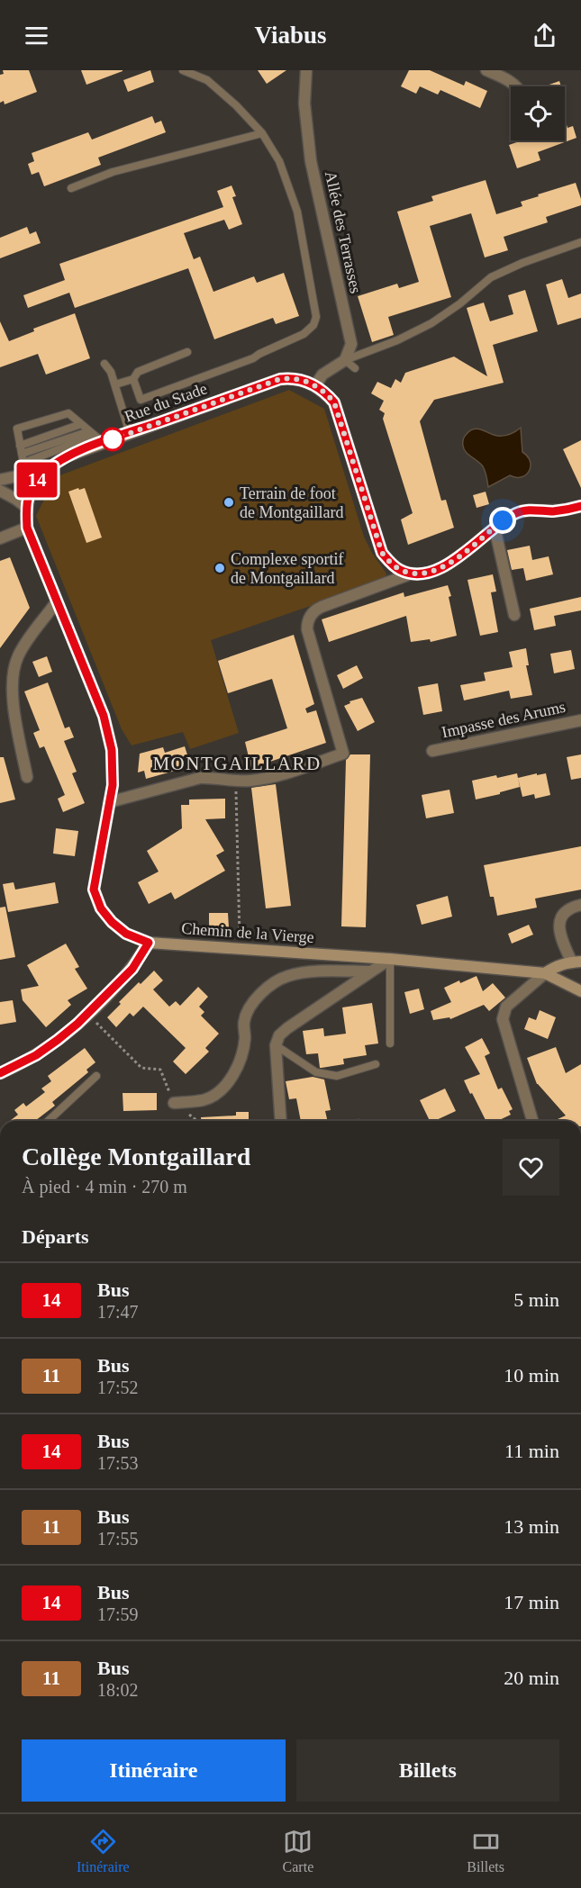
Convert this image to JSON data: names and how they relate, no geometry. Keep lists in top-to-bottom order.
{
  "streets": {
    "street": [
      "Allée des Terrasses",
      "Rue du Stade",
      "Impasse des Arums",
      "Chemin de la Vierge"
    ]
  },
  "crossings": [
    ["Rue du Stade", "Chemin de la Vierge"]
  ],
  "districts": ["MONTGAILLARD"],
  "places": ["Terrain de foot de Montgaillard", "Complexe sportif de Montgaillard"],
  "lines": ["bus line 14"],
  "page": {
    "header": "Viabus",
    "on_map": "14",
    "heading": [
      ["Collège Montgaillard", "À pied · 4 min · 270 m"],
      "Départs"
    ],
    "list": [
      {
        "mark": "14",
        "name": "Bus",
        "note": "17:47",
        "value": "5 min"
      },
      {
        "mark": "11",
        "name": "Bus",
        "note": "17:52",
        "value": "10 min"
      },
      {
        "mark": "14",
        "name": "Bus",
        "note": "17:53",
        "value": "11 min"
      },
      {
        "mark": "11",
        "name": "Bus",
        "note": "17:55",
        "value": "13 min"
      },
      {
        "mark": "14",
        "name": "Bus",
        "note": "17:59",
        "value": "17 min"
      },
      {
        "mark": "11",
        "name": "Bus",
        "note": "18:02",
        "value": "20 min"
      }
    ],
    "buttons": ["Itinéraire", "Billets"],
    "tabs": ["Itinéraire", "Carte", "Billets"]
  }
}
